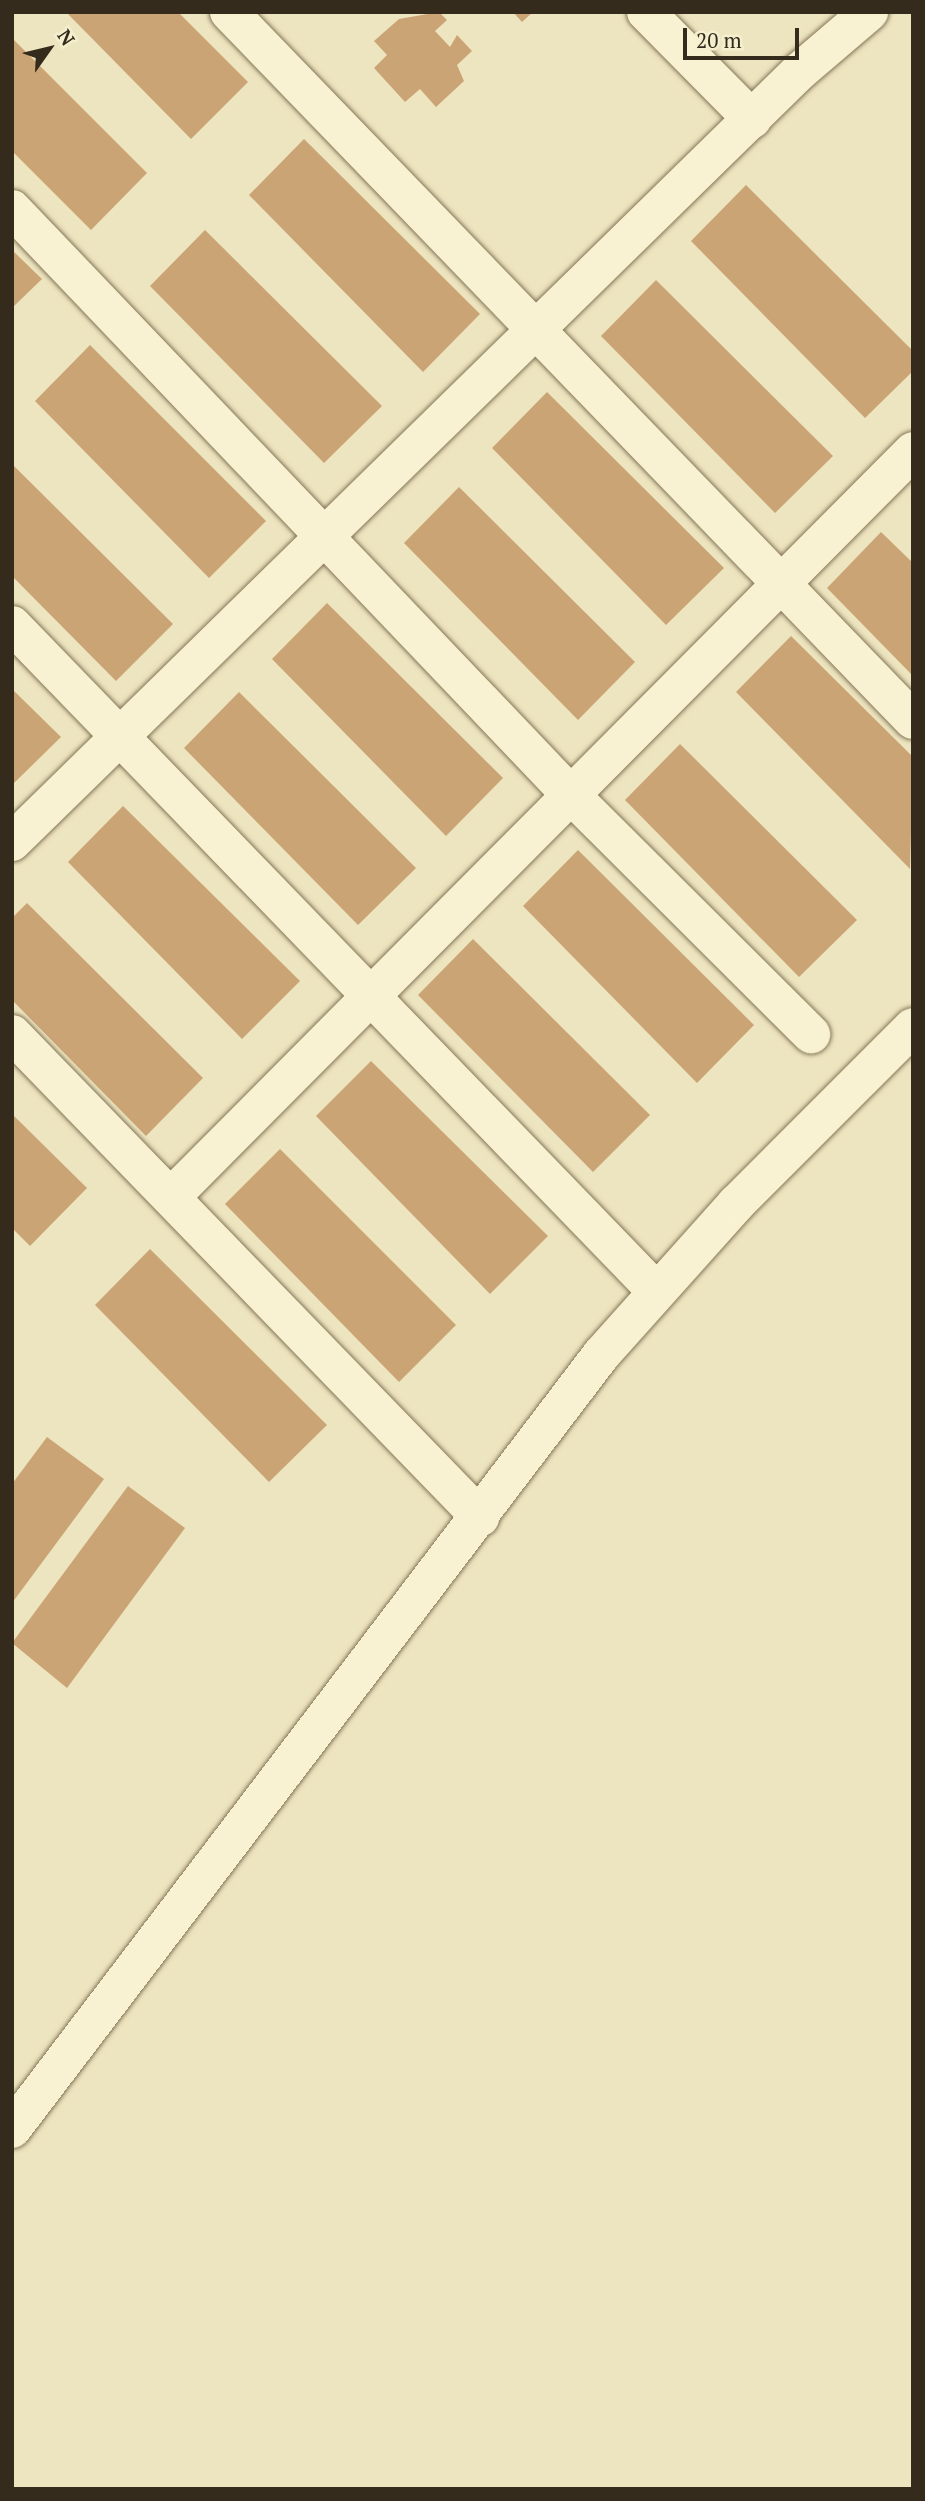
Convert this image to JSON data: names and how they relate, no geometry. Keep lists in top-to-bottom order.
{
  "scale_bar": "20 m",
  "north": "top right"
}
